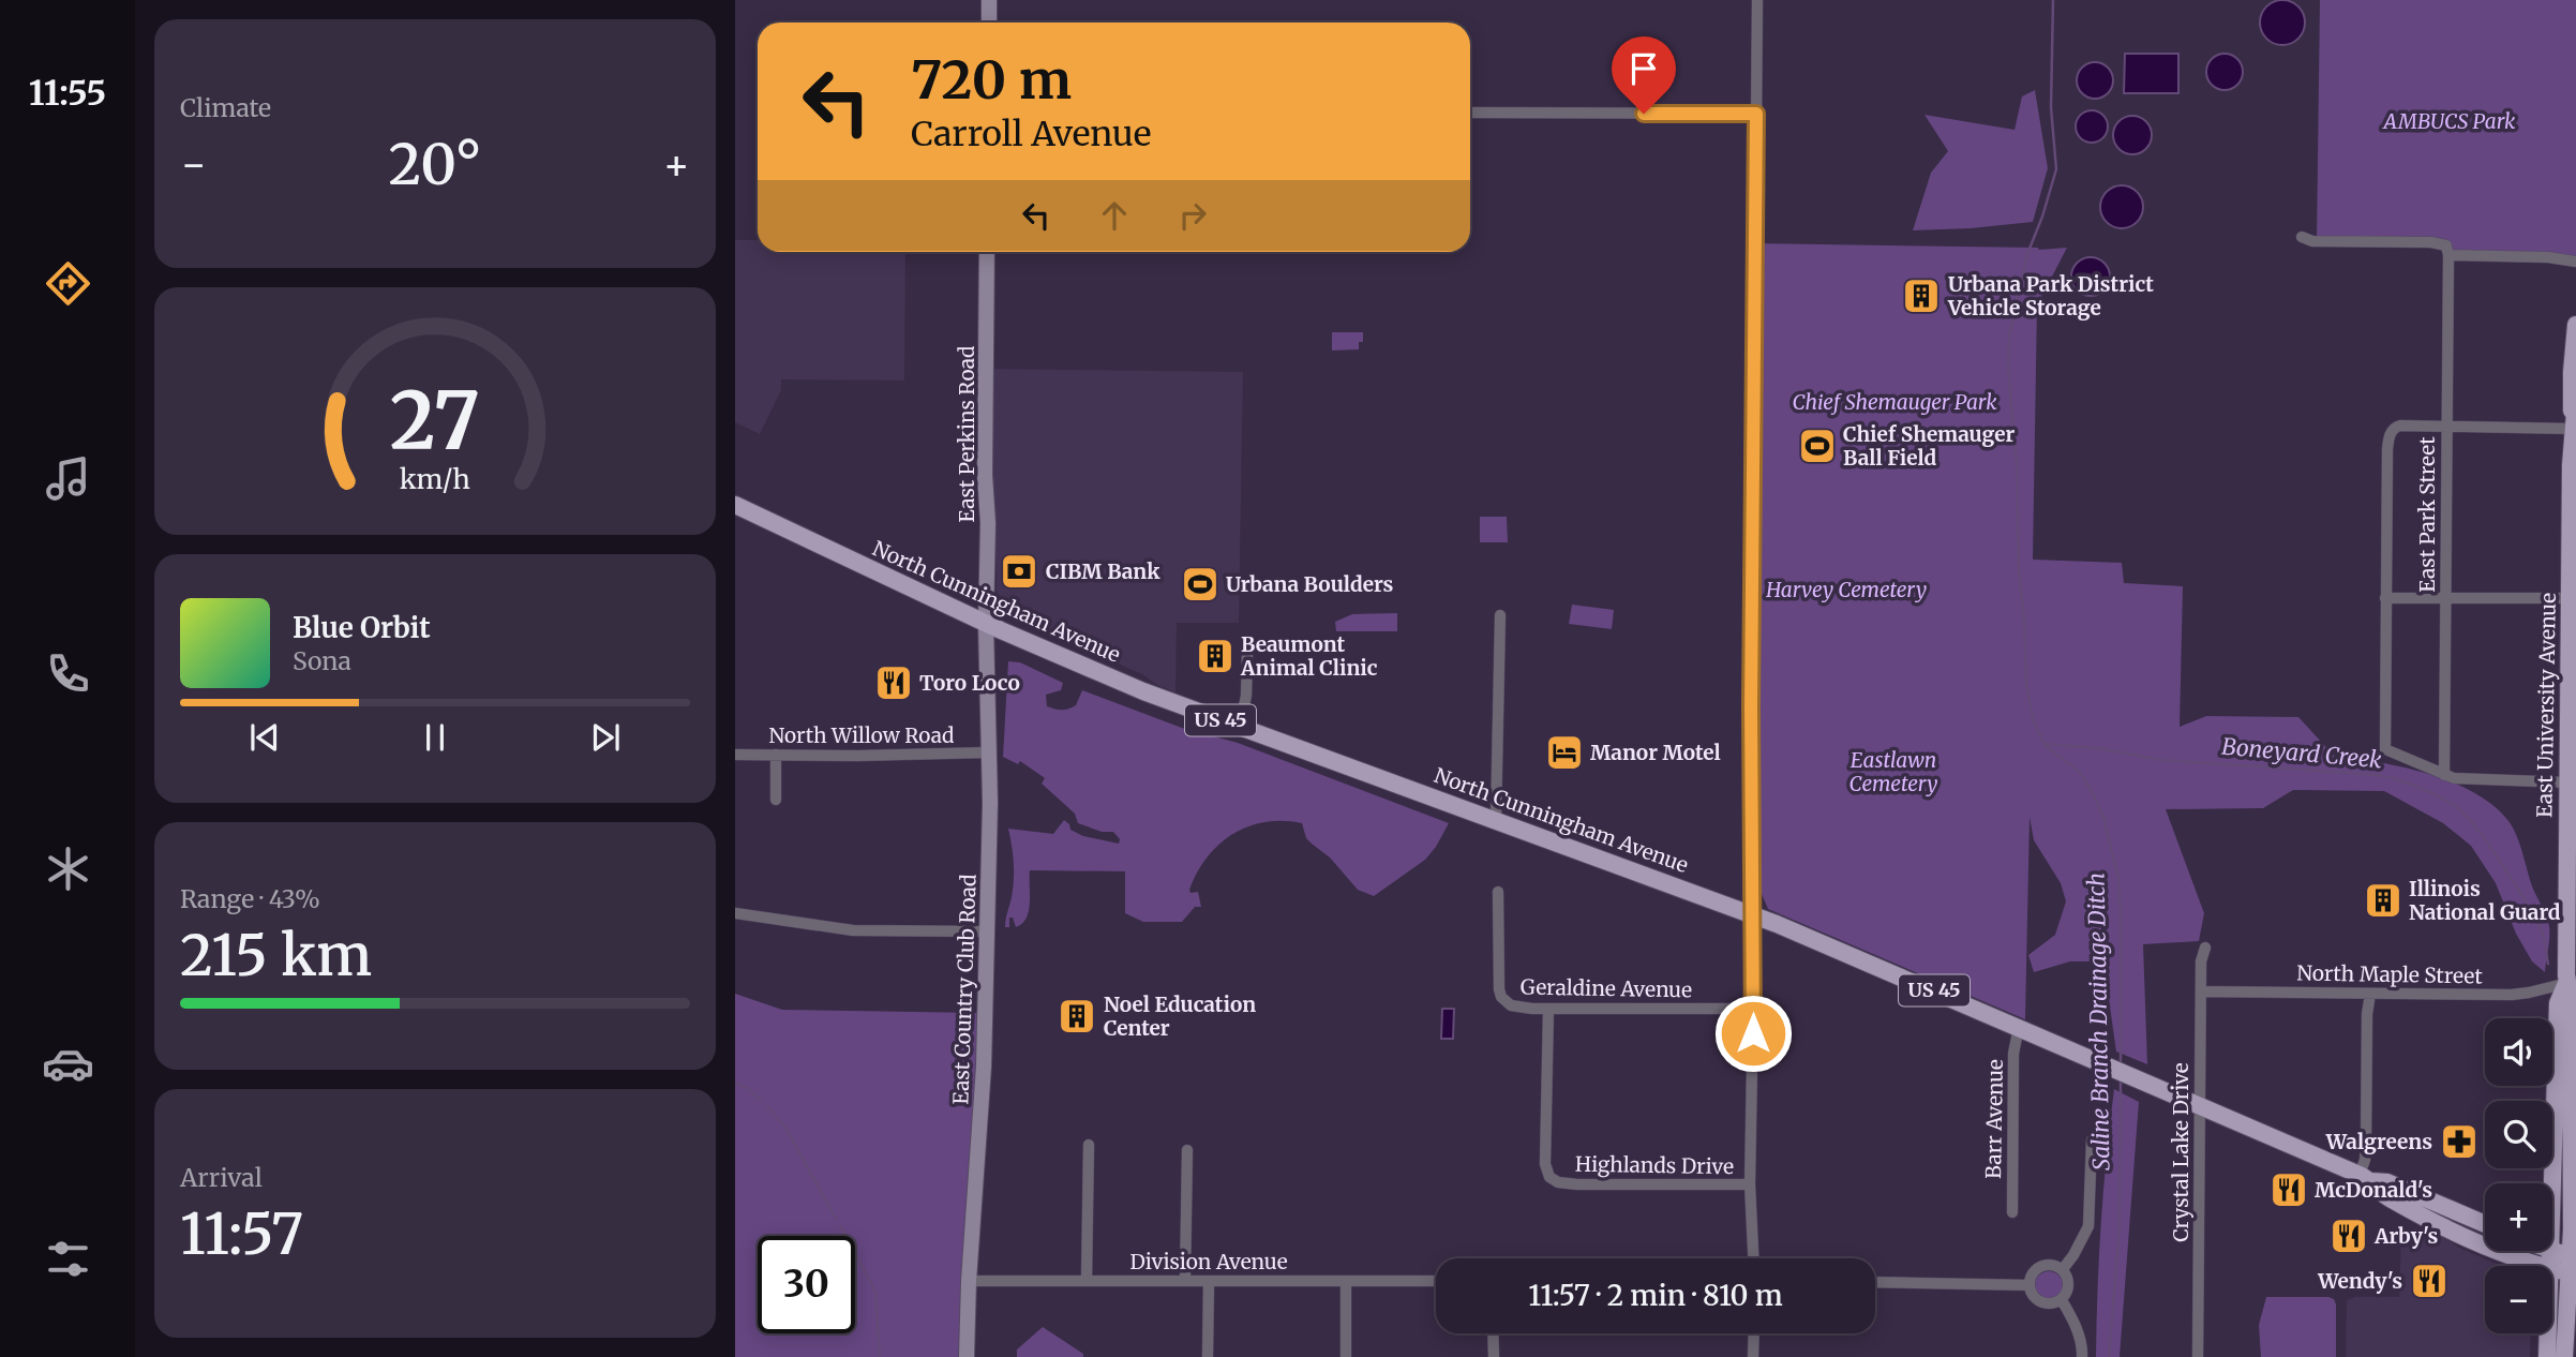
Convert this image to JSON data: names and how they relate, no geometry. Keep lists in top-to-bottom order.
{
  "streets": {
    "main road": ["North Cunningham Avenue", "East University Avenue", "US 45"],
    "street": [
      "East Perkins Road",
      "East Park Street",
      "North Willow Road",
      "North Maple Street",
      "Geraldine Avenue",
      "East Country Club Road",
      "Barr Avenue",
      "Crystal Lake Drive",
      "Highlands Drive",
      "Division Avenue"
    ]
  },
  "crossings": [
    ["East Perkins Road", "North Cunningham Avenue"],
    ["East Perkins Road", "East Country Club Road"],
    ["North Cunningham Avenue", "East University Avenue"],
    ["North Cunningham Avenue", "East Country Club Road"],
    ["North Cunningham Avenue", "Barr Avenue"],
    ["North Cunningham Avenue", "Crystal Lake Drive"],
    ["East University Avenue", "North Maple Street"],
    ["North Willow Road", "East Country Club Road"],
    ["North Maple Street", "Crystal Lake Drive"],
    ["Geraldine Avenue", "Highlands Drive"],
    ["East Country Club Road", "Division Avenue"]
  ],
  "water": ["Boneyard Creek", "Saline Branch Drainage Ditch"],
  "parks": [
    "AMBUCS Park",
    "Chief Shemauger Park",
    "Harvey Cemetery",
    "Eastlawn Cemetery"
  ],
  "places": {
    "building": [
      "Urbana Park District Vehicle Storage",
      "Beaumont Animal Clinic",
      "Illinois National Guard",
      "Noel Education Center"
    ],
    "sports": ["Chief Shemauger Ball Field", "Urbana Boulders"],
    "bank": ["CIBM Bank"],
    "restaurant": [
      "Toro Loco",
      "McDonald's",
      "Arby's",
      "Wendy's"
    ],
    "hotel": ["Manor Motel"],
    "pharmacy": ["Walgreens"]
  },
  "page": {
    "tabs": "11:55",
    "tile": [
      "Climate",
      ["Range · 43%", "215 km"],
      ["Arrival", "11:57"]
    ],
    "turn": ["720 m", "Carroll Avenue"],
    "heat": ["−", "20°", "+"],
    "song": ["Blue Orbit", "Sona"],
    "map_buttons": ["+", "−"],
    "limit": "30",
    "trip": "11:57 · 2 min · 810 m",
    "gauge": ["27", "km/h"]
  }
}
